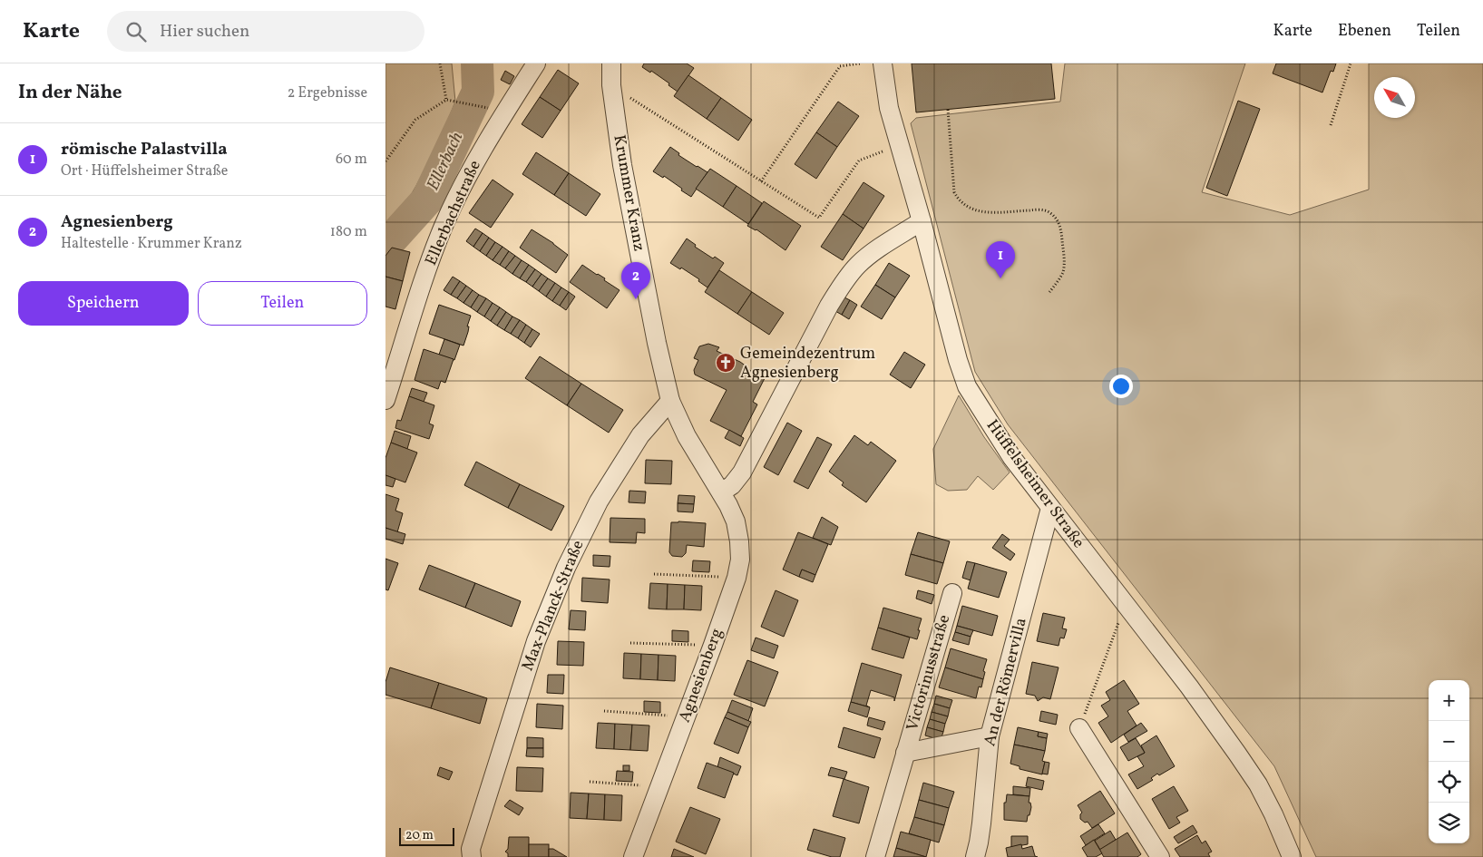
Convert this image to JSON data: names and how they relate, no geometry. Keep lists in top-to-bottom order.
{
  "streets": {
    "street": [
      "Krummer Kranz",
      "Ellerbachstraße",
      "Hüffelsheimer Straße",
      "Max-Planck-Straße",
      "Victorinusstraße",
      "Agnesienberg",
      "An der Römervilla"
    ]
  },
  "crossings": [
    ["Krummer Kranz", "Max-Planck-Straße"],
    ["Krummer Kranz", "Agnesienberg"],
    ["Hüffelsheimer Straße", "An der Römervilla"],
    ["Max-Planck-Straße", "Agnesienberg"],
    ["Victorinusstraße", "An der Römervilla"]
  ],
  "water": ["Ellerbach"],
  "places": {
    "church": ["Gemeindezentrum Agnesienberg"]
  },
  "scale_bar": "20 m",
  "north": "top left",
  "page": {
    "header": "Karte",
    "search": "Hier suchen",
    "nav": ["Karte", "Ebenen", "Teilen"],
    "heading": ["In der Nähe", "2 Ergebnisse"],
    "list": [
      {
        "mark": "1",
        "name": "römische Palastvilla",
        "note": "Ort · Hüffelsheimer Straße",
        "value": "60 m"
      },
      {
        "mark": "2",
        "name": "Agnesienberg",
        "note": "Haltestelle · Krummer Kranz",
        "value": "180 m"
      }
    ],
    "pins": ["1", "2"],
    "buttons": ["Speichern", "Teilen"],
    "map_buttons": ["+", "−"],
    "scale": "20 m"
  }
}
